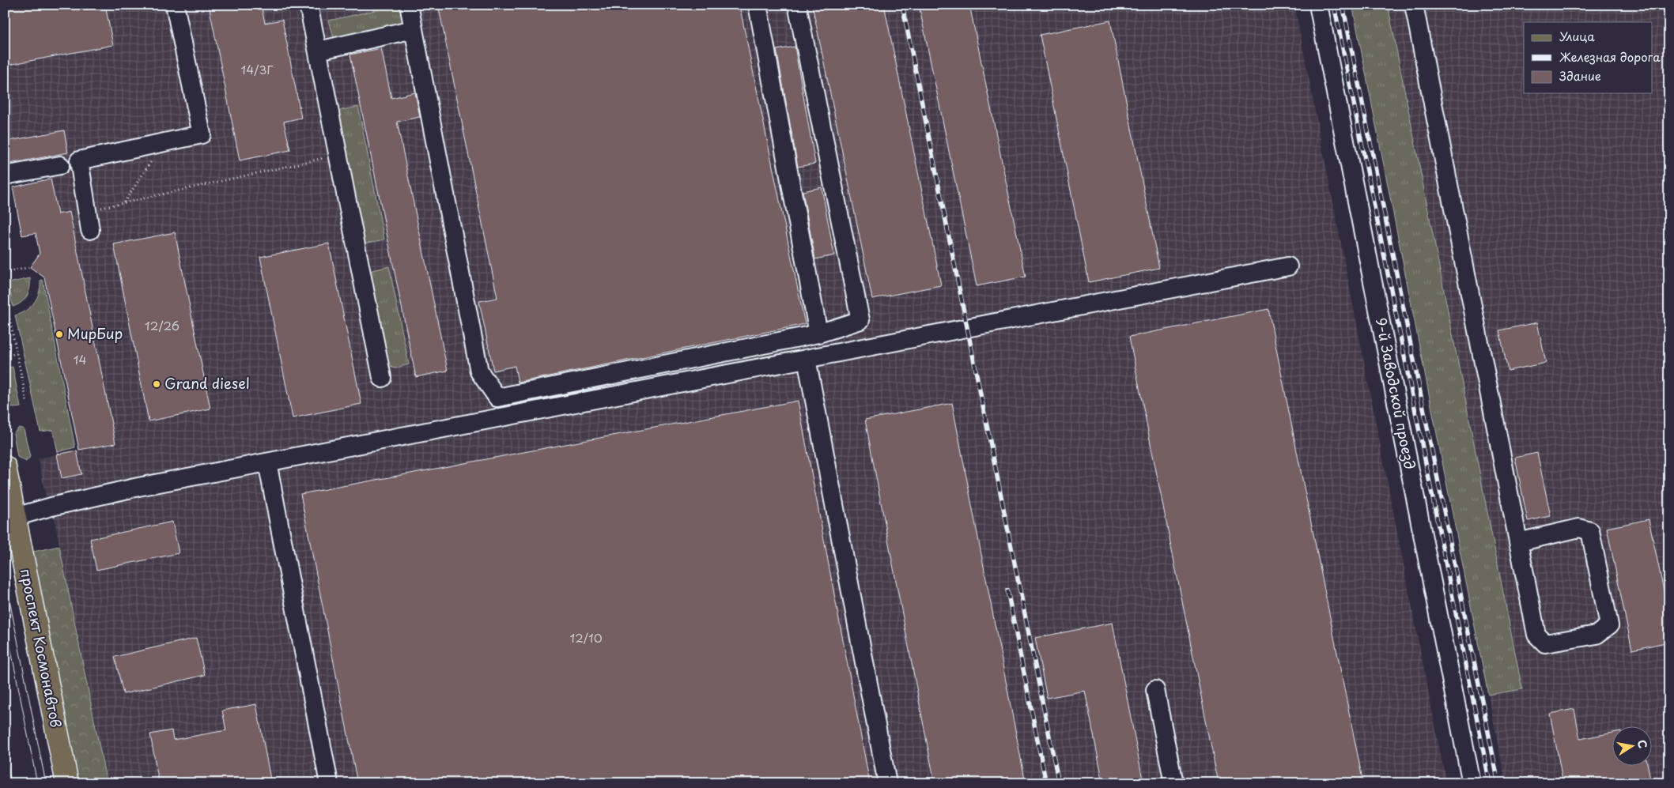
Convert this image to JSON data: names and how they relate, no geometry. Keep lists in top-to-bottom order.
{
  "streets": {
    "main road": ["проспект Космонавтов"],
    "lane": ["9-й Заводской проезд"]
  },
  "places": ["МирБир", "Grand diesel"],
  "house_numbers": [
    "14/3Г",
    "12/26",
    "14",
    "12/10"
  ],
  "legend": ["Улица", "Железная дорога", "Здание"],
  "north": "right"
}
